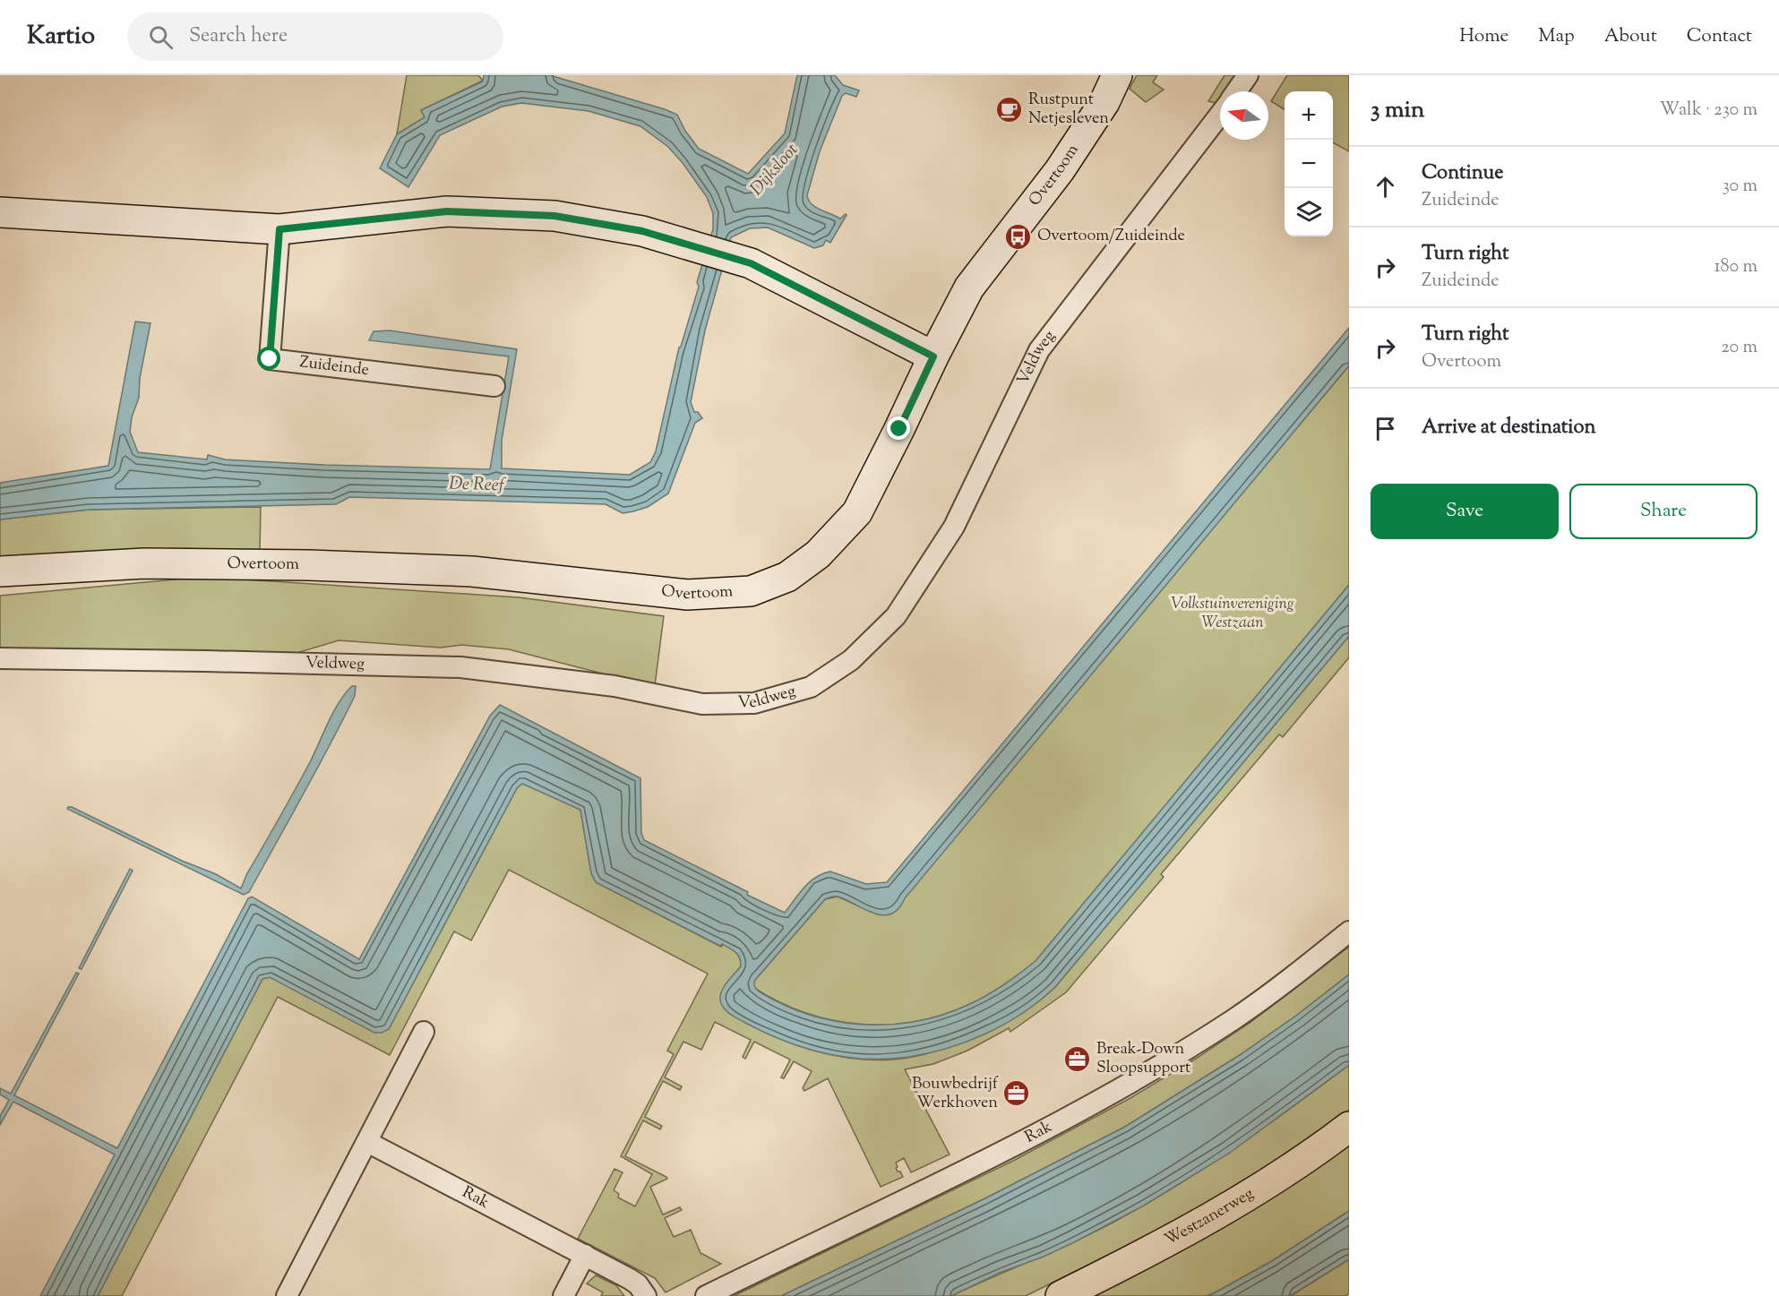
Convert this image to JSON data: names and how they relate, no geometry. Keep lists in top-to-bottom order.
{
  "streets": {
    "main road": ["Westzanerweg"],
    "street": [
      "Overtoom",
      "Veldweg",
      "Zuideinde",
      "Rak"
    ]
  },
  "water": ["Dijksloot", "De Reef"],
  "parks": ["Volkstuinvereniging Westzaan"],
  "places": {
    "cafe": ["Rustpunt Netjesleven"],
    "bus stop": ["Overtoom/Zuideinde"],
    "office": ["Break-Down Sloopsupport", "Bouwbedrijf Werkhoven"]
  },
  "north": "left",
  "page": {
    "header": "Kartio",
    "search": "Search here",
    "nav": [
      "Home",
      "Map",
      "About",
      "Contact"
    ],
    "heading": ["3 min", "Walk · 230 m"],
    "map_buttons": ["+", "−"],
    "list": [
      ["Continue", "Zuideinde", "30 m"],
      ["Turn right", "Zuideinde", "180 m"],
      ["Turn right", "Overtoom", "20 m"],
      "Arrive at destination"
    ],
    "buttons": ["Save", "Share"]
  }
}
